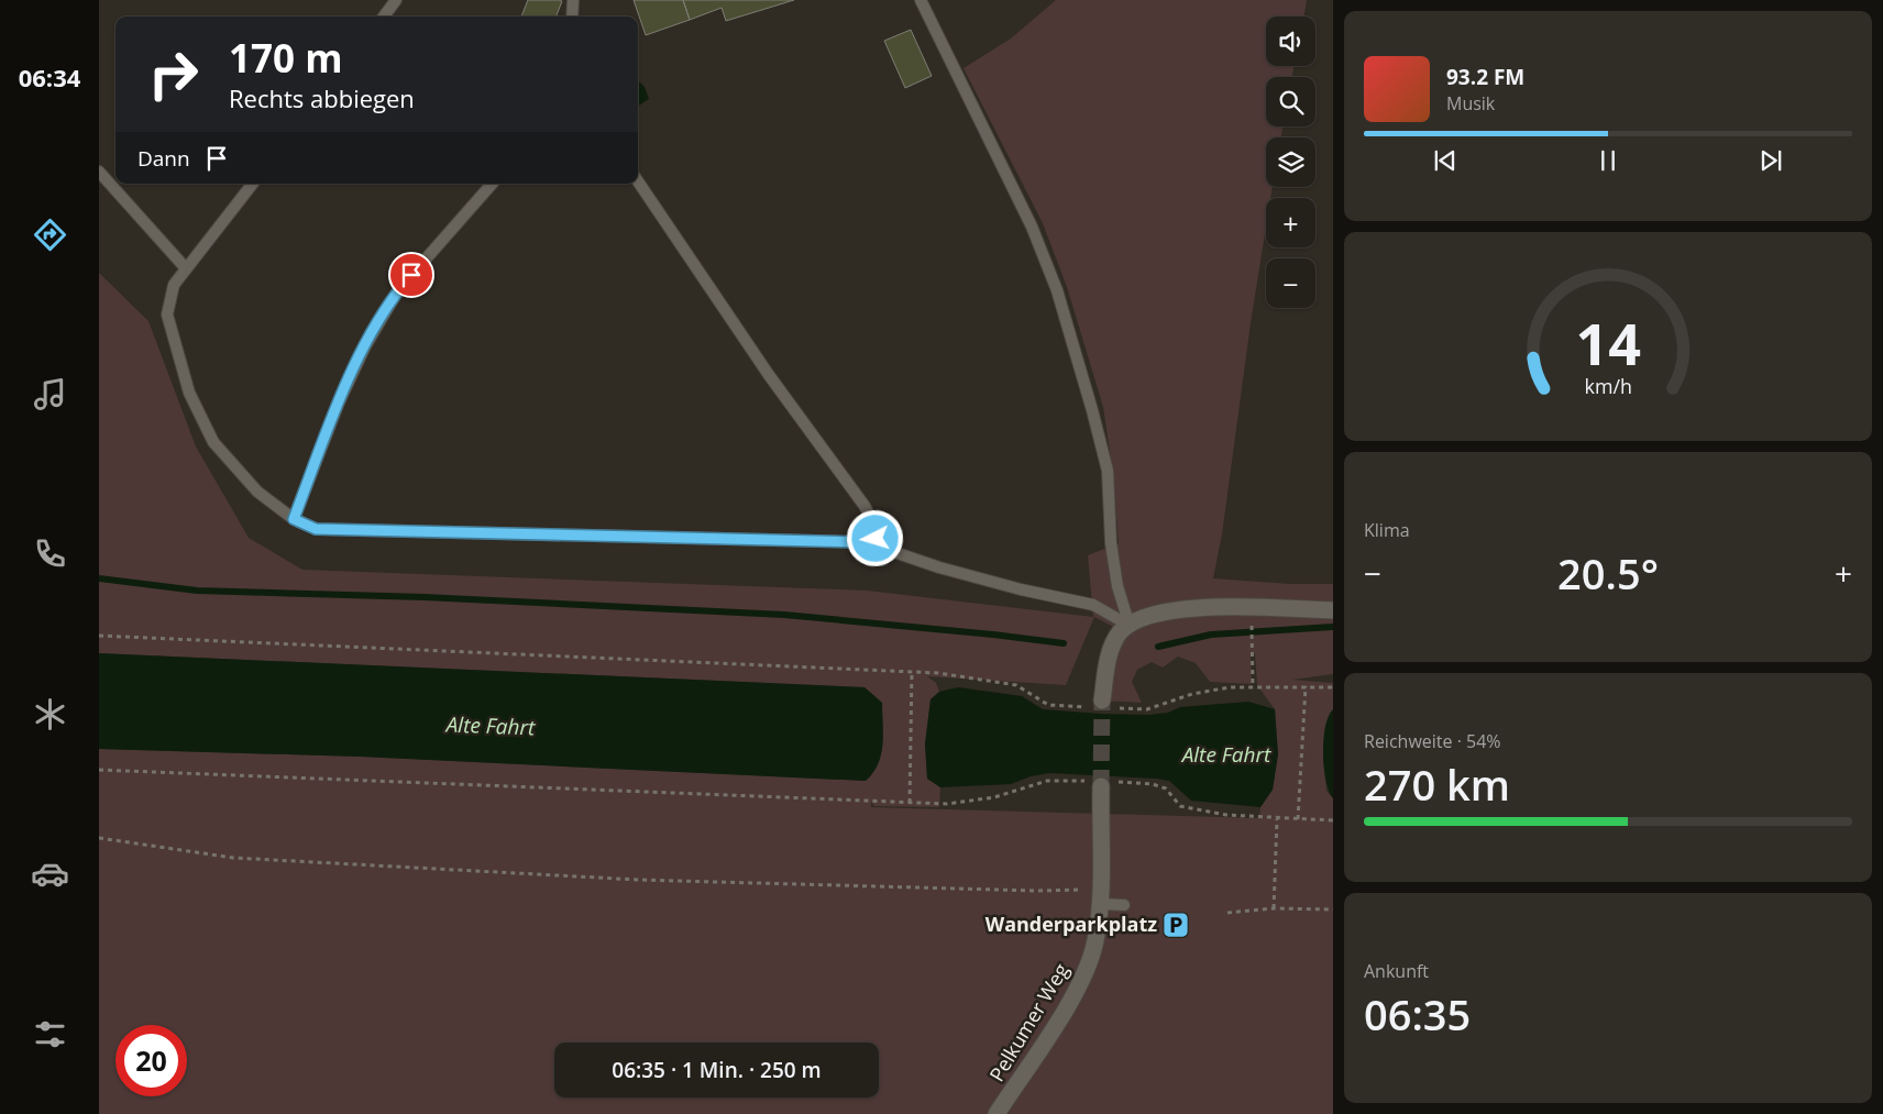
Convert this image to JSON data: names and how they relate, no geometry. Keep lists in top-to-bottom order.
{
  "streets": {
    "street": ["Pelkumer Weg"]
  },
  "water": ["Alte Fahrt"],
  "places": {
    "parking": ["Wanderparkplatz"]
  },
  "page": {
    "tabs": "06:34",
    "map_buttons": ["+", "−"],
    "turn": ["170 m", "Rechts abbiegen"],
    "song": ["93.2 FM", "Musik"],
    "then": "Dann",
    "tile": [
      "Klima",
      ["Reichweite · 54%", "270 km"],
      ["Ankunft", "06:35"]
    ],
    "heat": ["−", "20.5°", "+"],
    "limit": "20",
    "trip": "06:35 · 1 Min. · 250 m",
    "gauge": ["14", "km/h"]
  }
}
